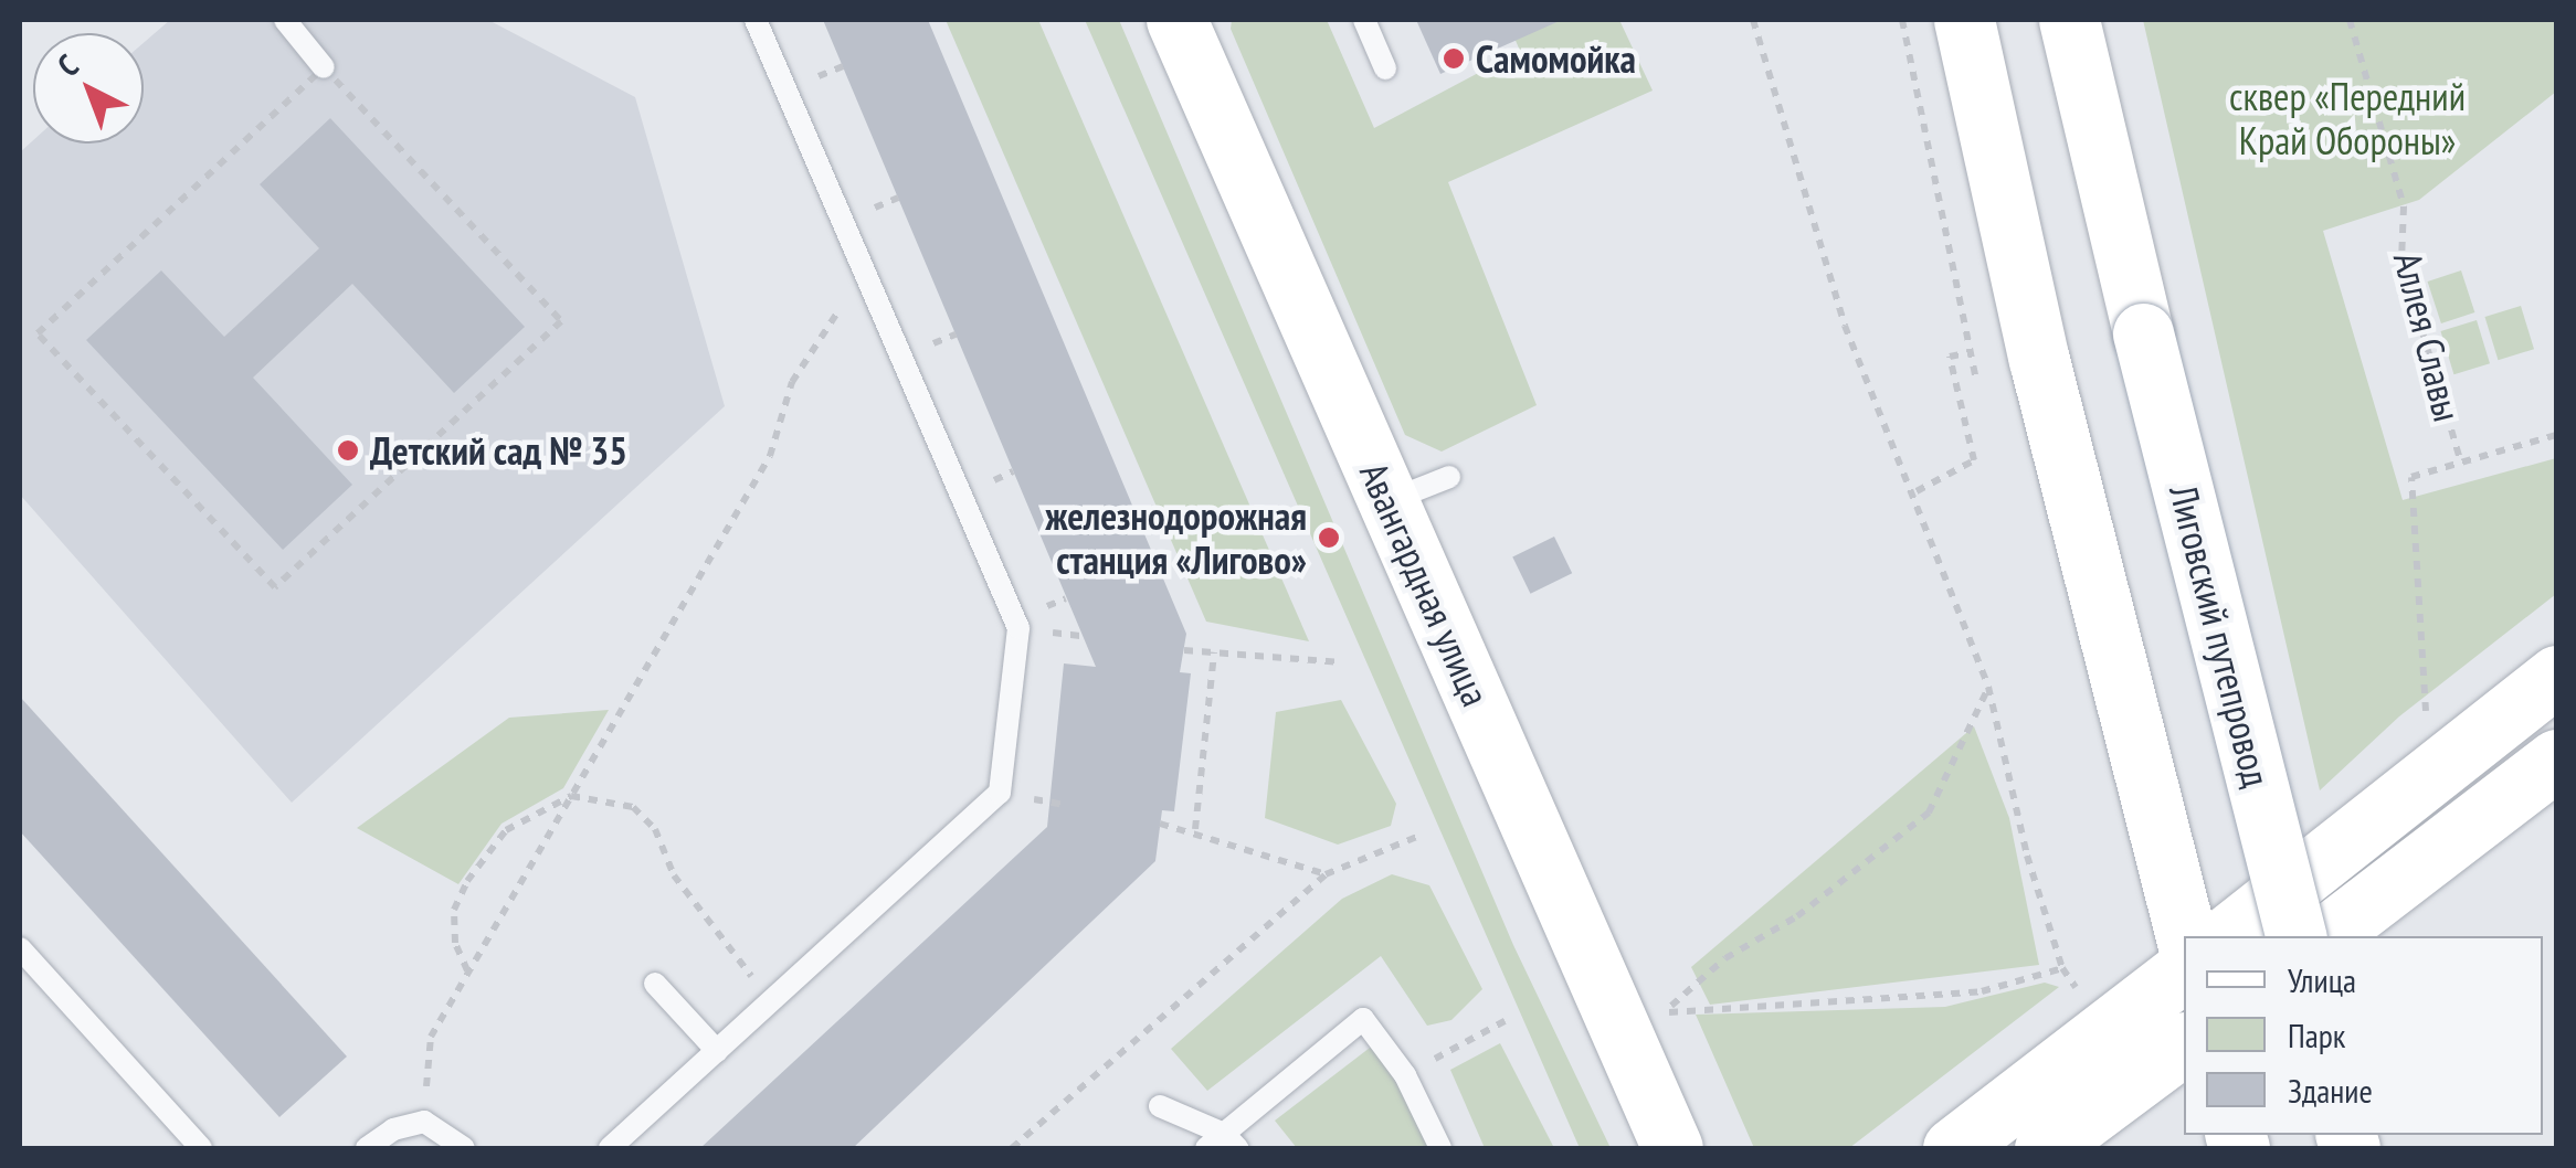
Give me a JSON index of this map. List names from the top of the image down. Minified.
{"streets":{"main road":["Авангардная улица","Лиговский путепровод"],"path":["Аллея Славы"]},"parks":["сквер «Передний Край Обороны»"],"places":["Самомойка","Детский сад № 35","железнодорожная станция «Лигово»"],"legend":["Улица","Парк","Здание"],"north":"top left"}
